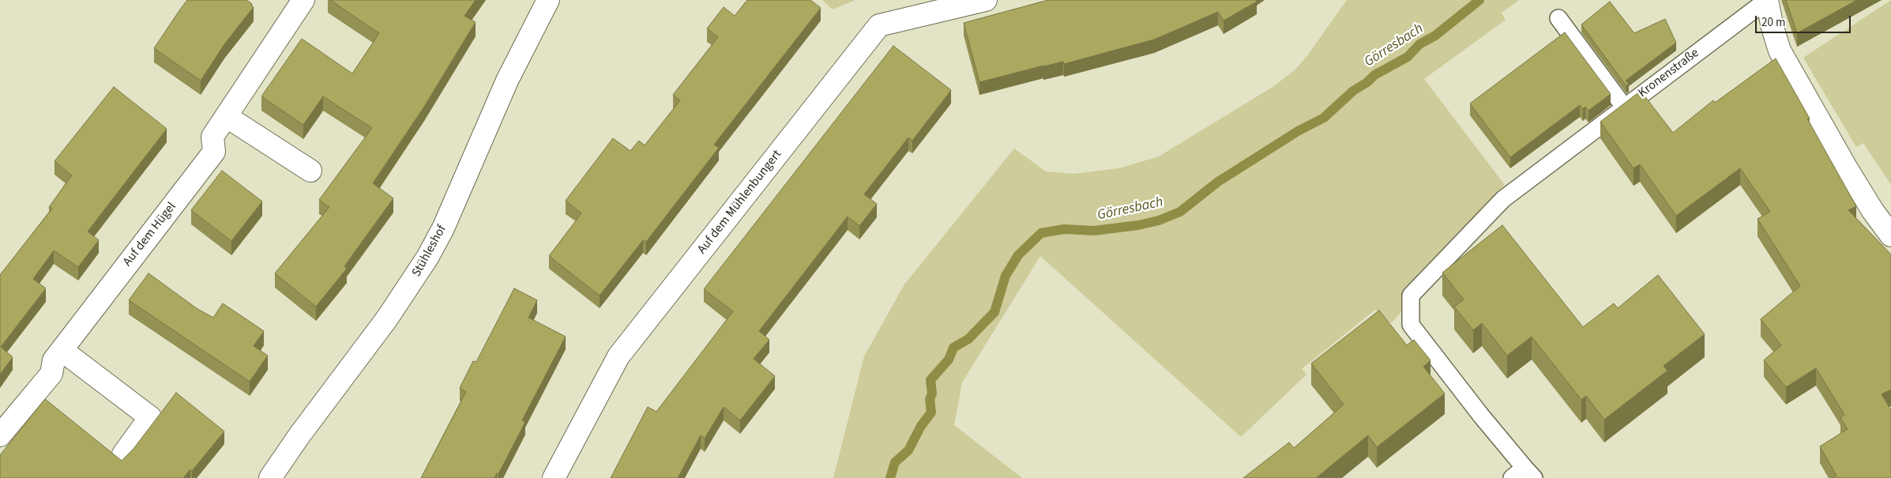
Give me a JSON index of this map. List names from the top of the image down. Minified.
{"streets":{"street":["Kronenstraße","Auf dem Mühlenbungert","Auf dem Hügel","Stühleshof"]},"water":["Görresbach"],"scale_bar":"20 m"}
